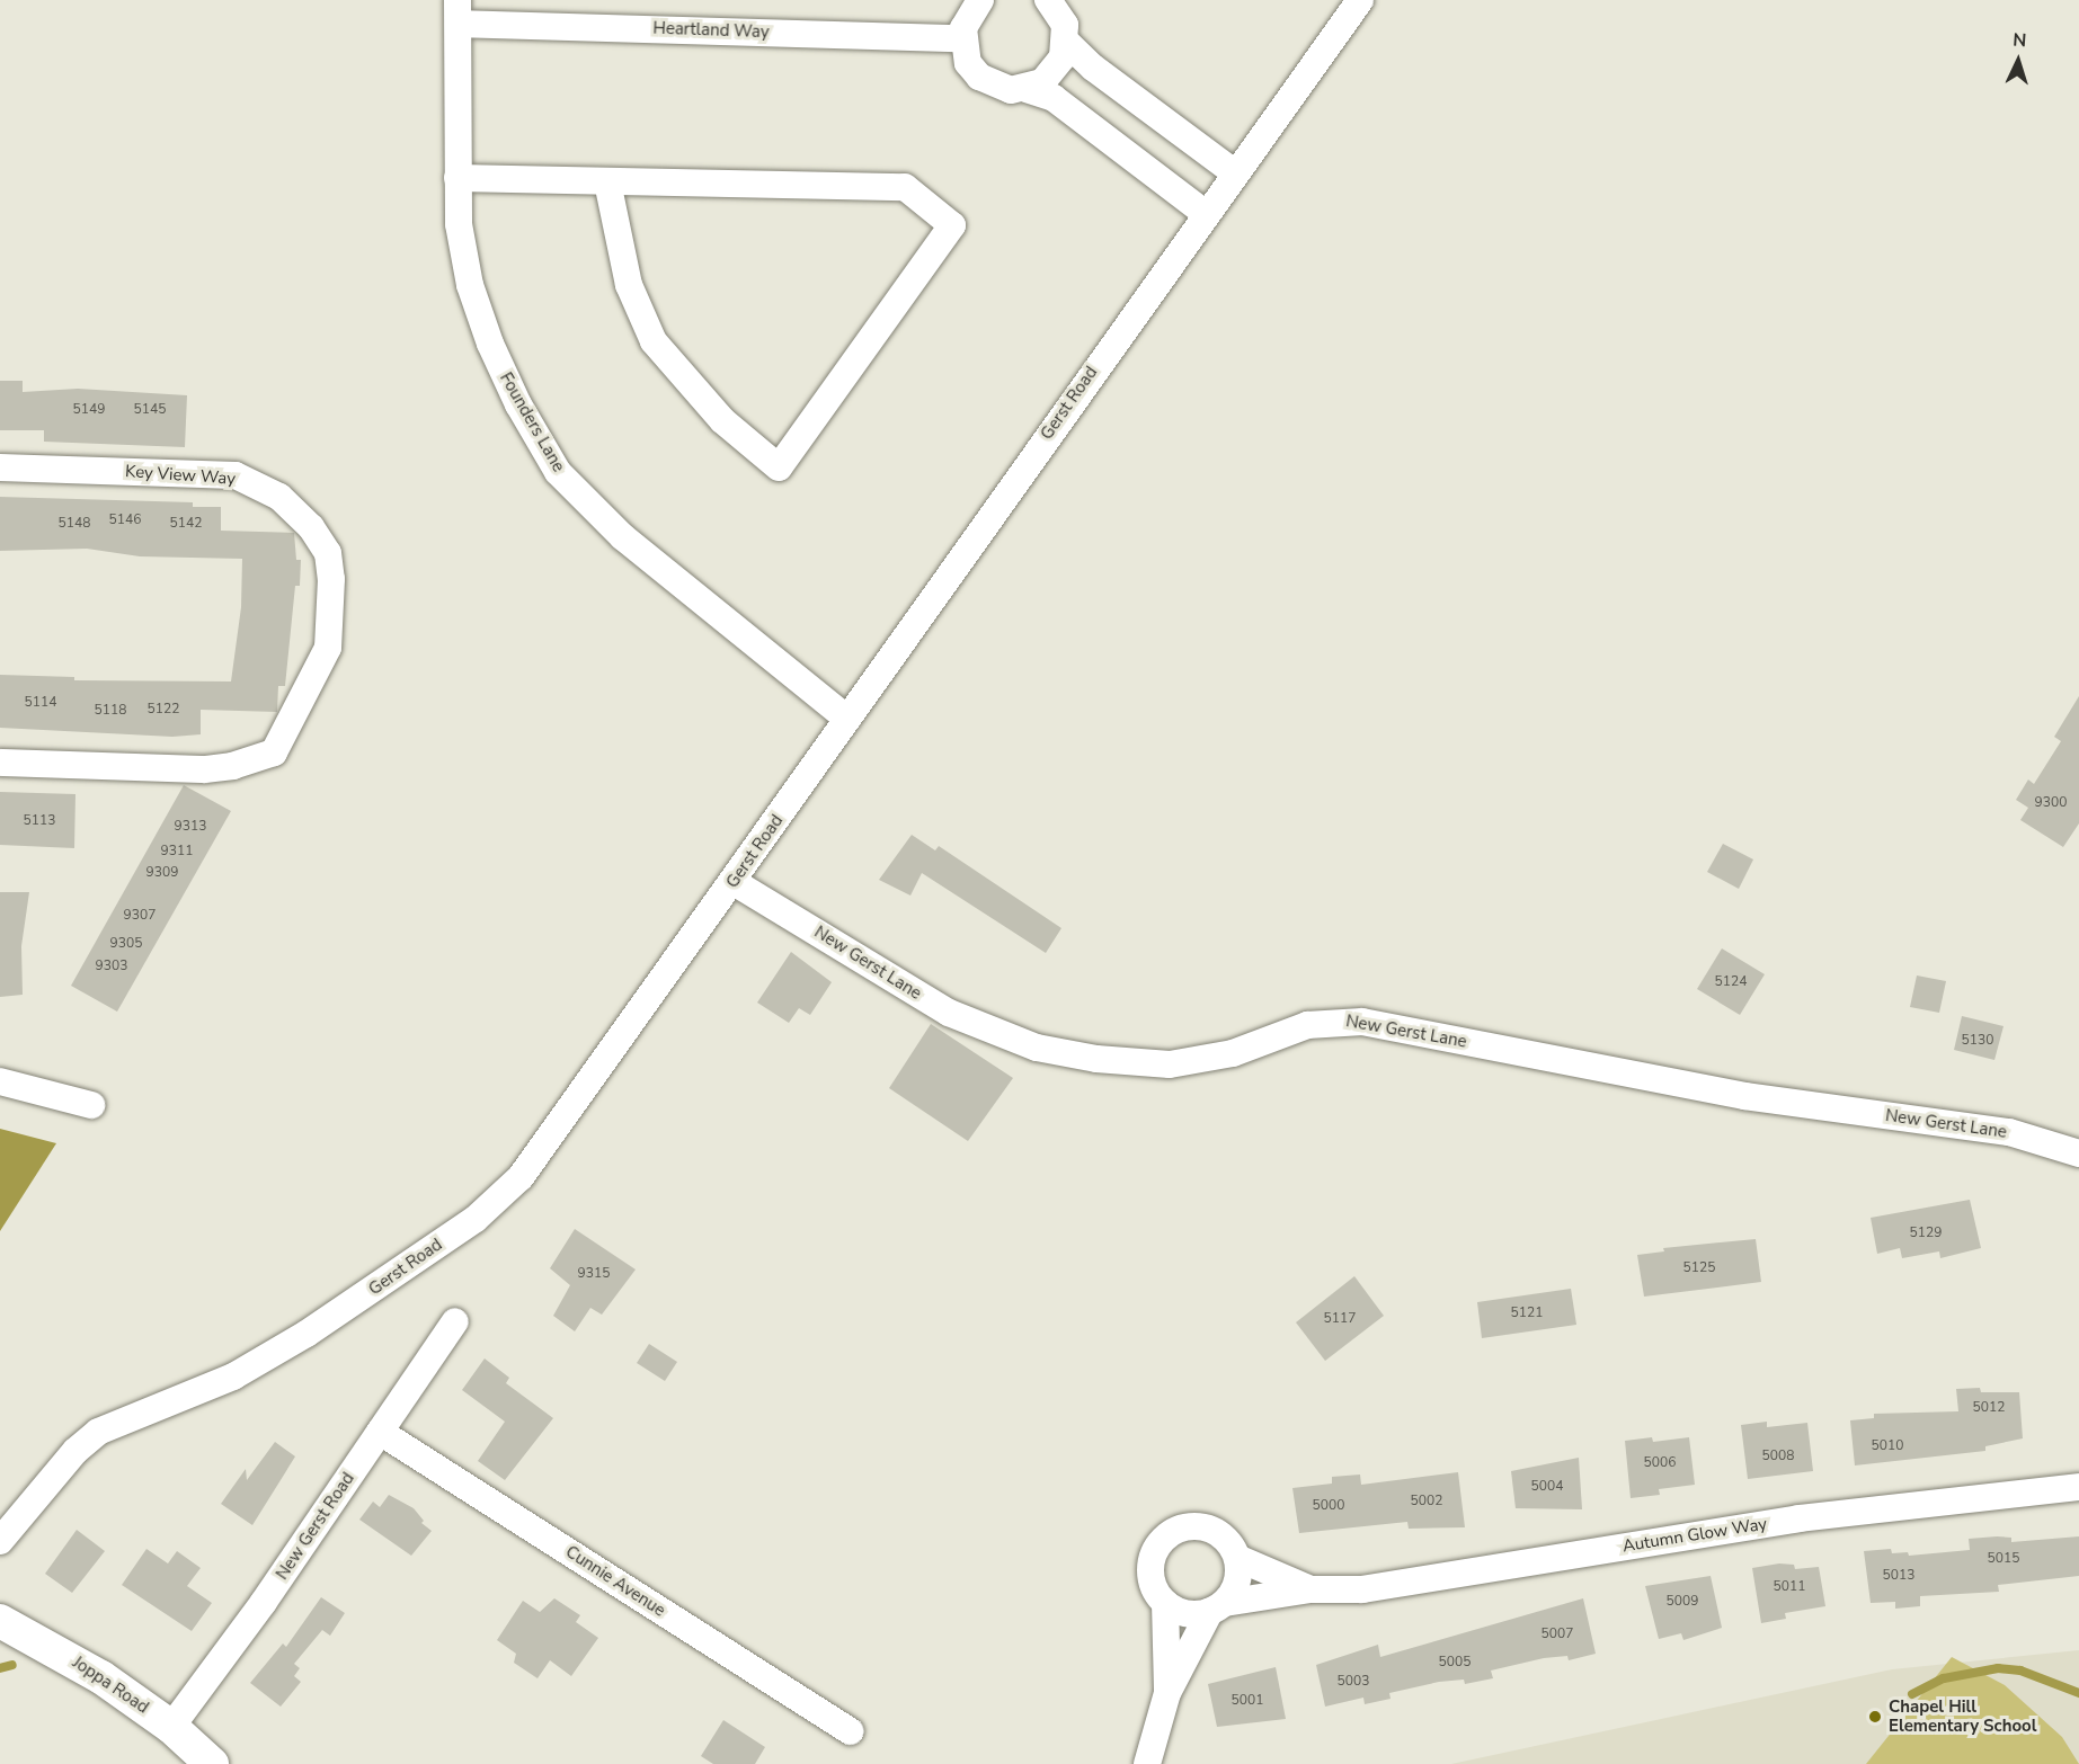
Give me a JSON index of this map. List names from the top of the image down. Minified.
{"streets":{"street":["Heartland Way","Gerst Road","Founders Lane","Key View Way","New Gerst Lane","New Gerst Road","Autumn Glow Way","Cunnie Avenue","Joppa Road"]},"crossings":[["Heartland Way","Founders Lane"],["Gerst Road","Founders Lane"],["Gerst Road","New Gerst Lane"],["New Gerst Road","Cunnie Avenue"],["New Gerst Road","Joppa Road"]],"places":["Chapel Hill Elementary School"],"house_numbers":["5149","5145","5146","5148","5142","5114","5122","5118","9300","5113","9313","9311","9309","9307","9305","9303","5124","5130","5129","5125","9315","5121","5117","5012","5010","5008","5006","5004","5002","5000","5015","5013","5011","5009","5007","5005","5003","5001"],"north":"top"}
